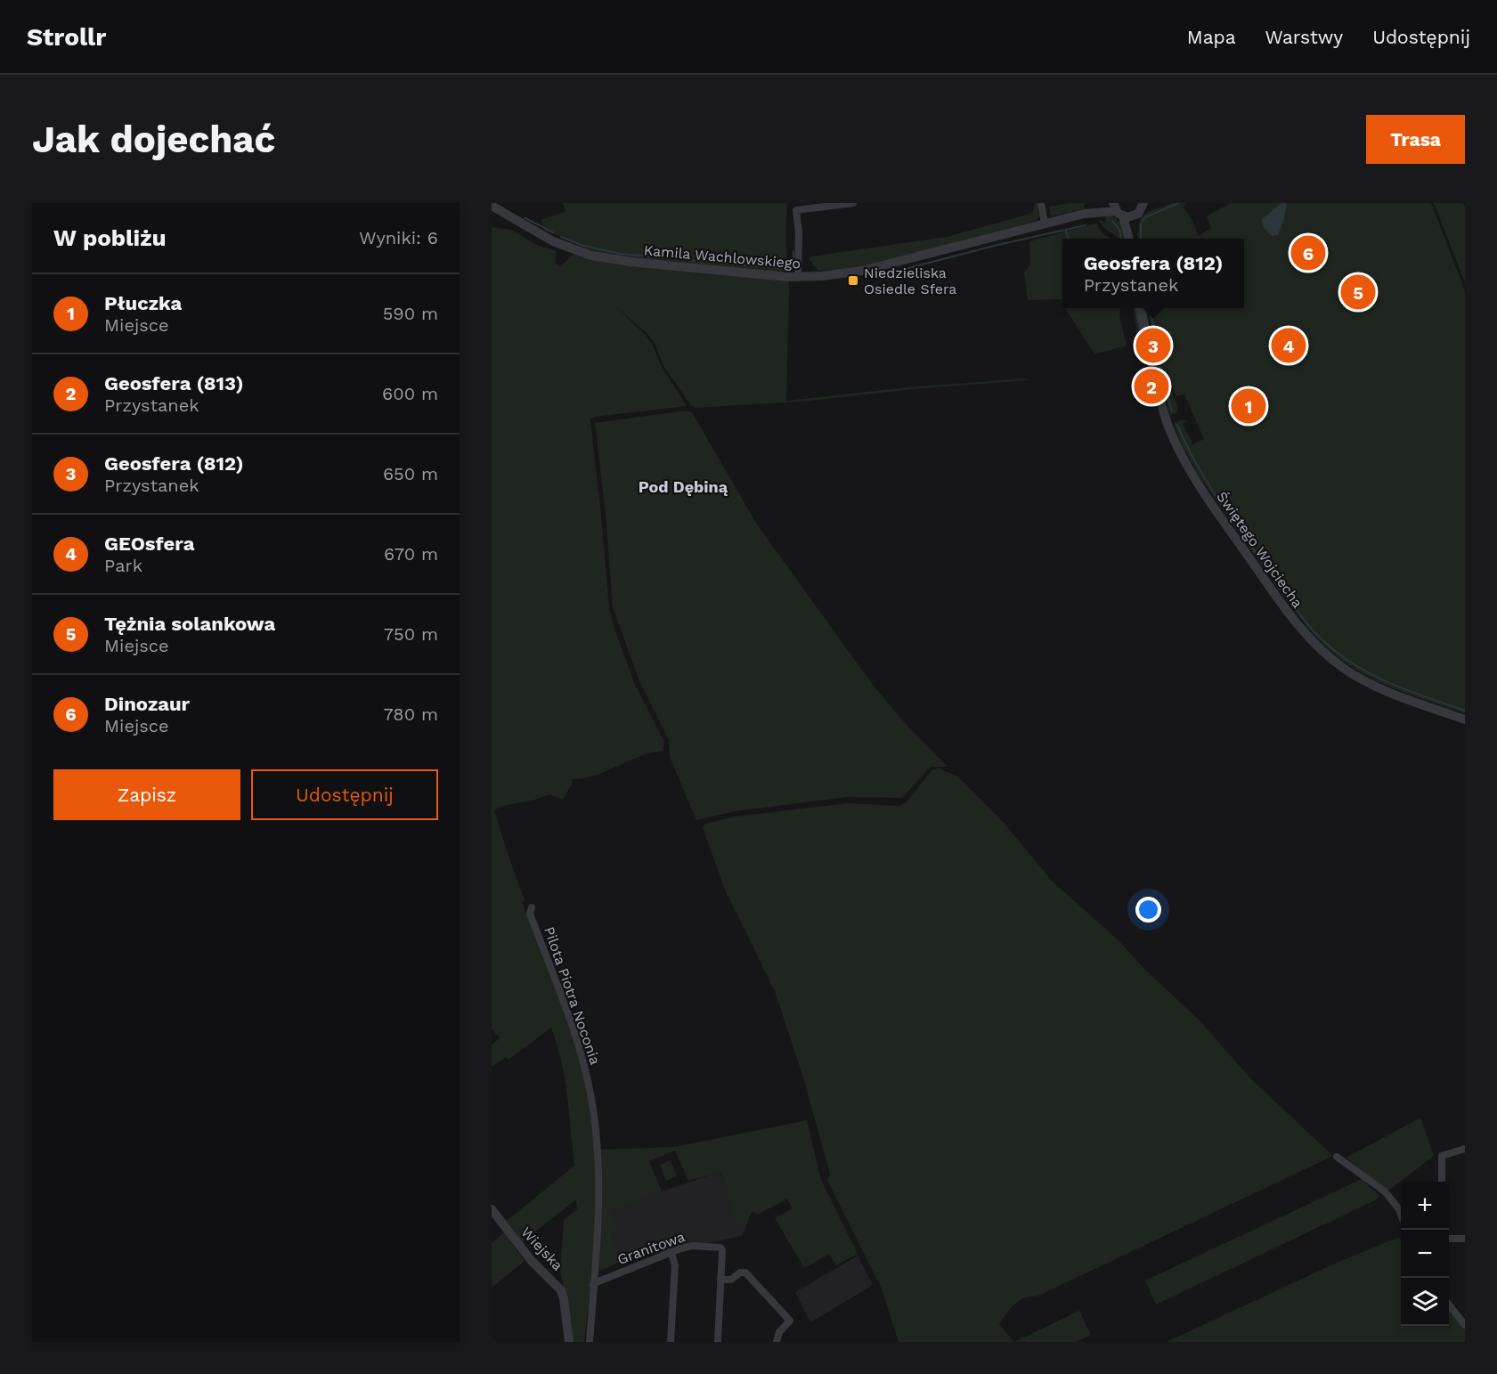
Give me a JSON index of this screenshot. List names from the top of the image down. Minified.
{"streets":{"street":["Kamila Wachlowskiego","Świętego Wojciecha","Pilota Piotra Noconia","Granitowa","Wiejska"]},"crossings":[["Pilota Piotra Noconia","Granitowa"]],"districts":["Pod Dębiną"],"places":{"transit":["Niedzieliska Osiedle Sfera"]},"page":{"header":"Strollr","nav":["Mapa","Warstwy","Udostępnij"],"buttons":["Trasa",["Zapisz","Udostępnij"]],"title":"Jak dojechać","heading":["W pobliżu","Wyniki: 6"],"pins":["6","5","3","4","2","1"],"popup":["Geosfera (812)","Przystanek"],"list":[{"mark":"1","name":"Płuczka","note":"Miejsce","value":"590 m"},{"mark":"2","name":"Geosfera (813)","note":"Przystanek","value":"600 m"},{"mark":"3","name":"Geosfera (812)","note":"Przystanek","value":"650 m"},{"mark":"4","name":"GEOsfera","note":"Park","value":"670 m"},{"mark":"5","name":"Tężnia solankowa","note":"Miejsce","value":"750 m"},{"mark":"6","name":"Dinozaur","note":"Miejsce","value":"780 m"}],"map_buttons":["+","−"]}}
